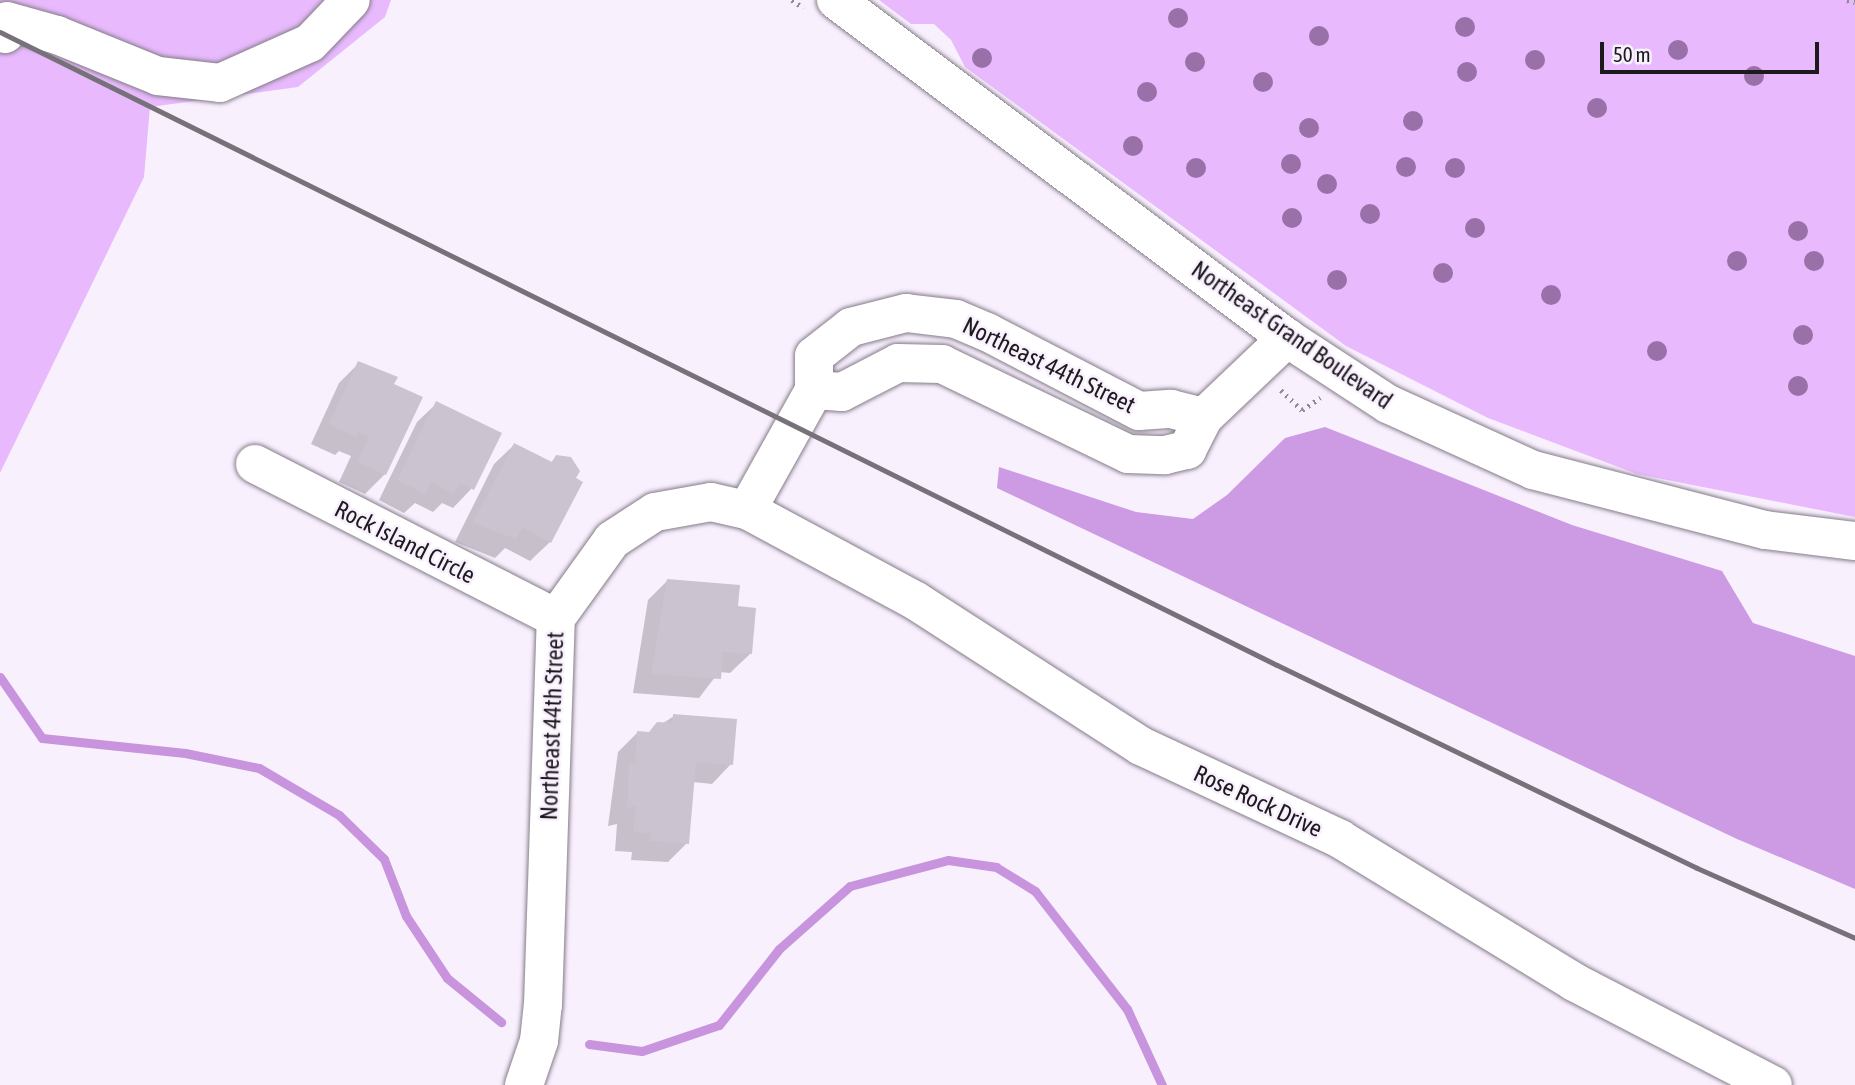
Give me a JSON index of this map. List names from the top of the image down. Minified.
{"streets":{"street":["Northeast Grand Boulevard","Northeast 44th Street","Rock Island Circle","Rose Rock Drive"]},"crossings":[["Northeast Grand Boulevard","Northeast 44th Street"],["Northeast 44th Street","Rock Island Circle"],["Northeast 44th Street","Rose Rock Drive"]],"scale_bar":"50 m"}
